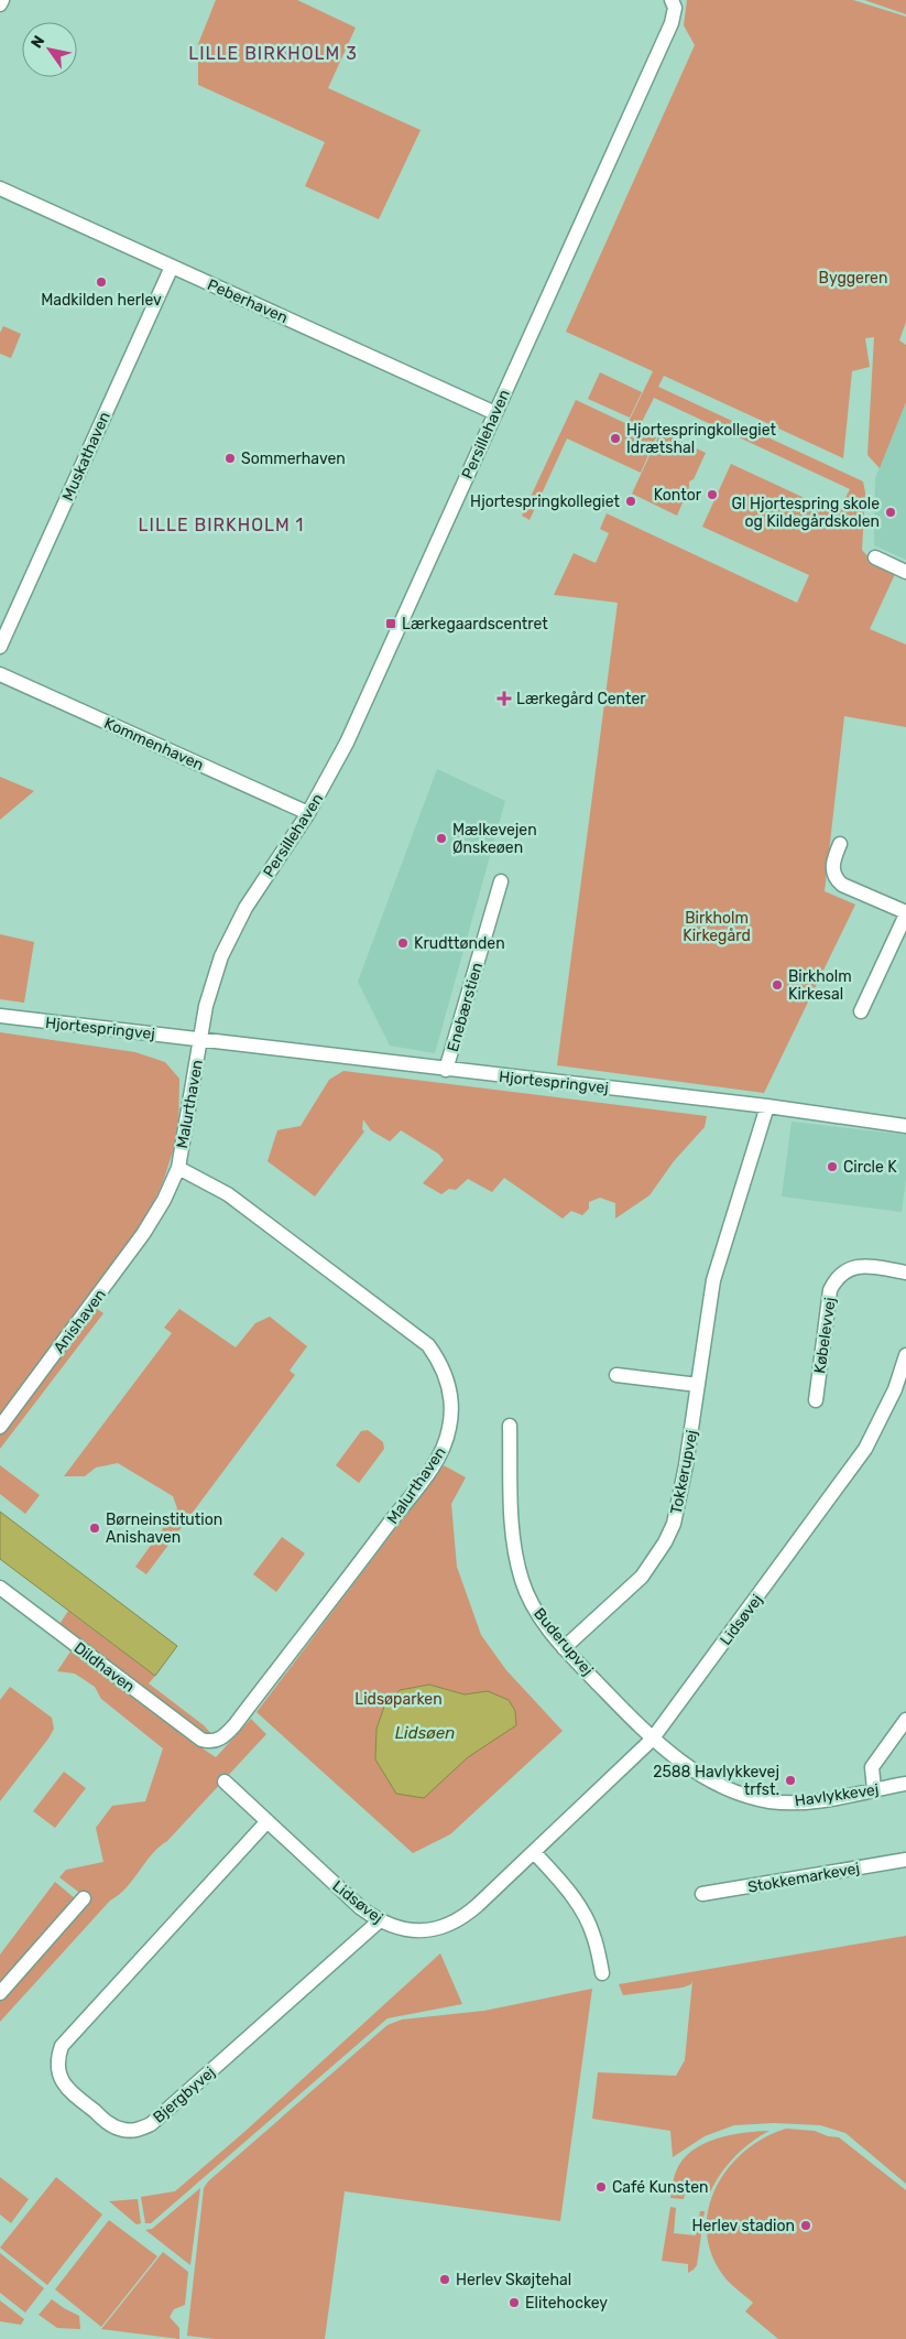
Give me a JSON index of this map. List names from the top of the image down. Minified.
{"streets":{"street":["Peberhaven","Persillehaven","Muskathaven","Kommenhaven","Enebærstien","Hjortespringvej","Malurthaven","Anishaven","Købelevvej","Tokkerupvej","Lidsøvej","Buderupvej","Dildhaven","Havlykkevej","Stokkemarkevej","Bjergbyvej"]},"crossings":[["Peberhaven","Persillehaven"],["Peberhaven","Muskathaven"],["Persillehaven","Kommenhaven"],["Persillehaven","Hjortespringvej"],["Persillehaven","Malurthaven"],["Enebærstien","Hjortespringvej"],["Hjortespringvej","Malurthaven"],["Hjortespringvej","Tokkerupvej"],["Malurthaven","Anishaven"],["Malurthaven","Dildhaven"],["Tokkerupvej","Buderupvej"],["Lidsøvej","Buderupvej"],["Lidsøvej","Havlykkevej"],["Lidsøvej","Bjergbyvej"],["Buderupvej","Havlykkevej"]],"districts":["LILLE BIRKHOLM 3","LILLE BIRKHOLM 1"],"water":["Lidsøen"],"parks":["Byggeren","Birkholm Kirkegård","Lidsøparken"],"places":{"other":["Madkilden herlev","Hjortespringkollegiet Idrætshal","Sommerhaven","Kontor","Hjortespringkollegiet","Gl Hjortespring skole og Kildegårdskolen","Mælkevejen Ønskeøen","Krudttønden","Birkholm Kirkesal","Circle K","Børneinstitution Anishaven","2588 Havlykkevej trfst.","Café Kunsten","Herlev stadion","Herlev Skøjtehal","Elitehockey"],"transit":["Lærkegaardscentret"],"health":["Lærkegård Center"]},"north":"top left"}
